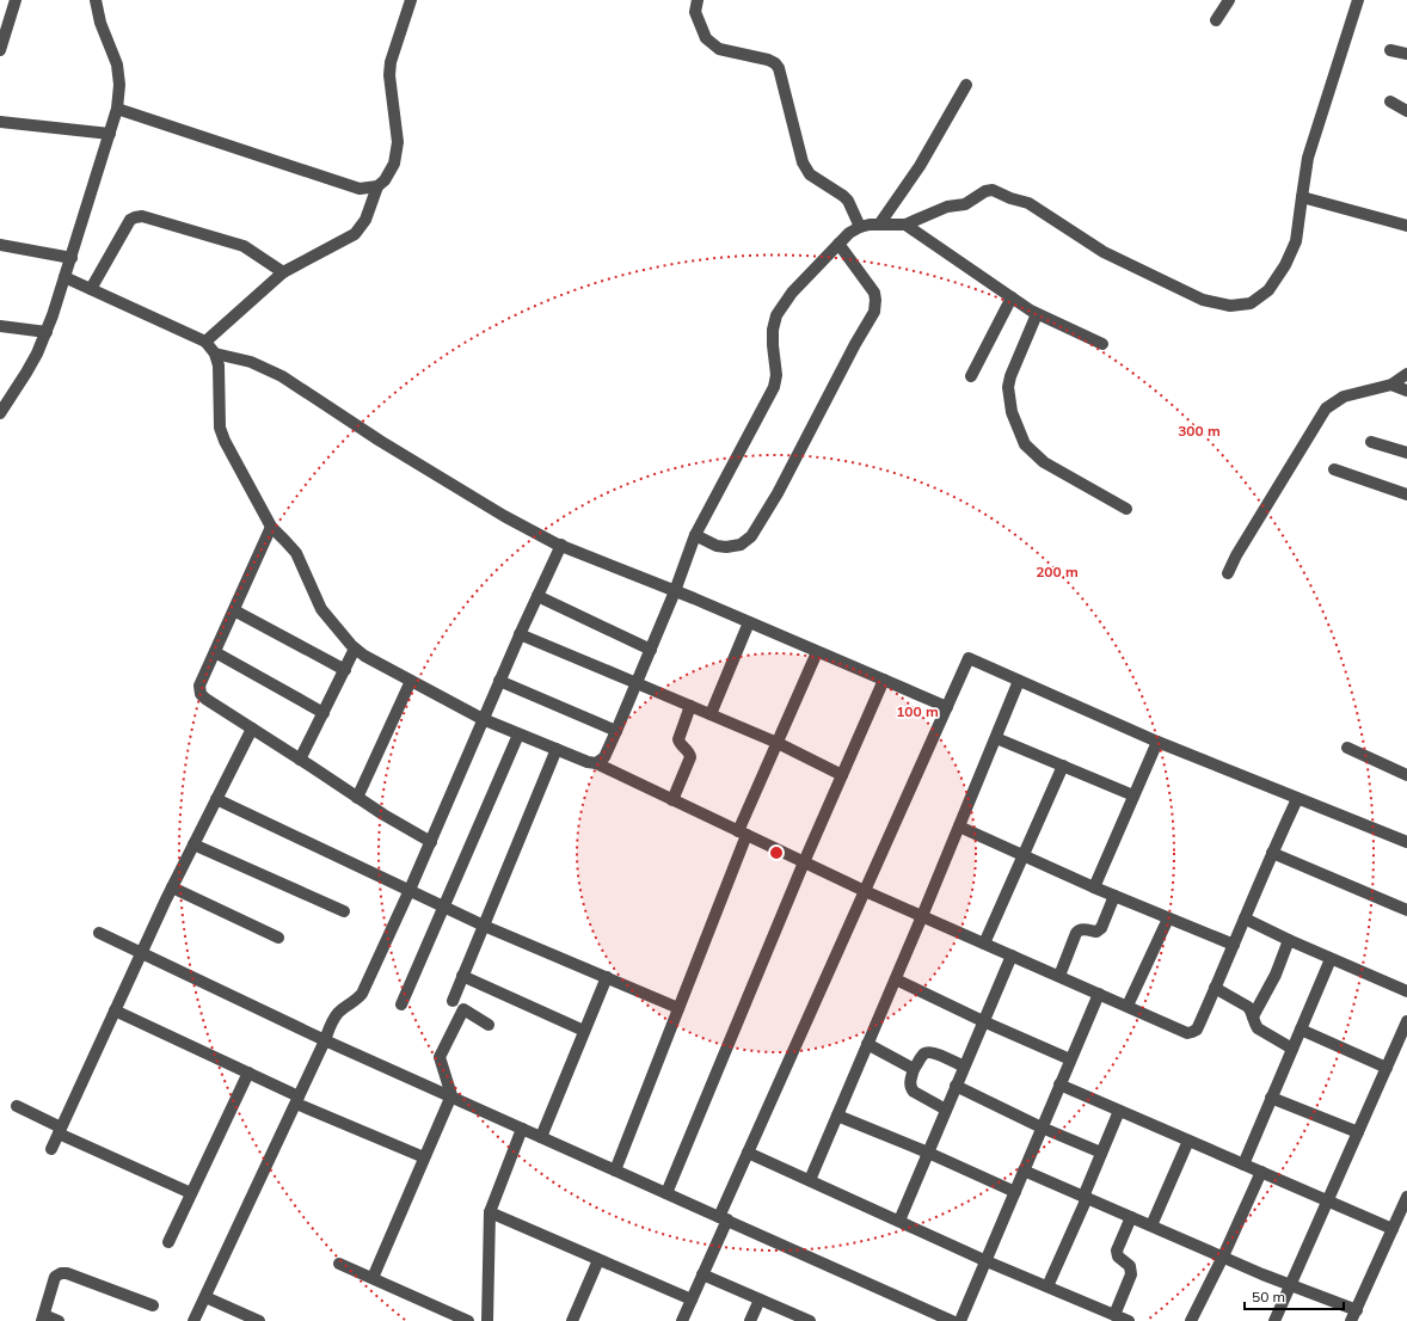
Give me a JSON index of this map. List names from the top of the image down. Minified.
{"scale_bar":"50 m","rings":["300 m","200 m","100 m"]}
